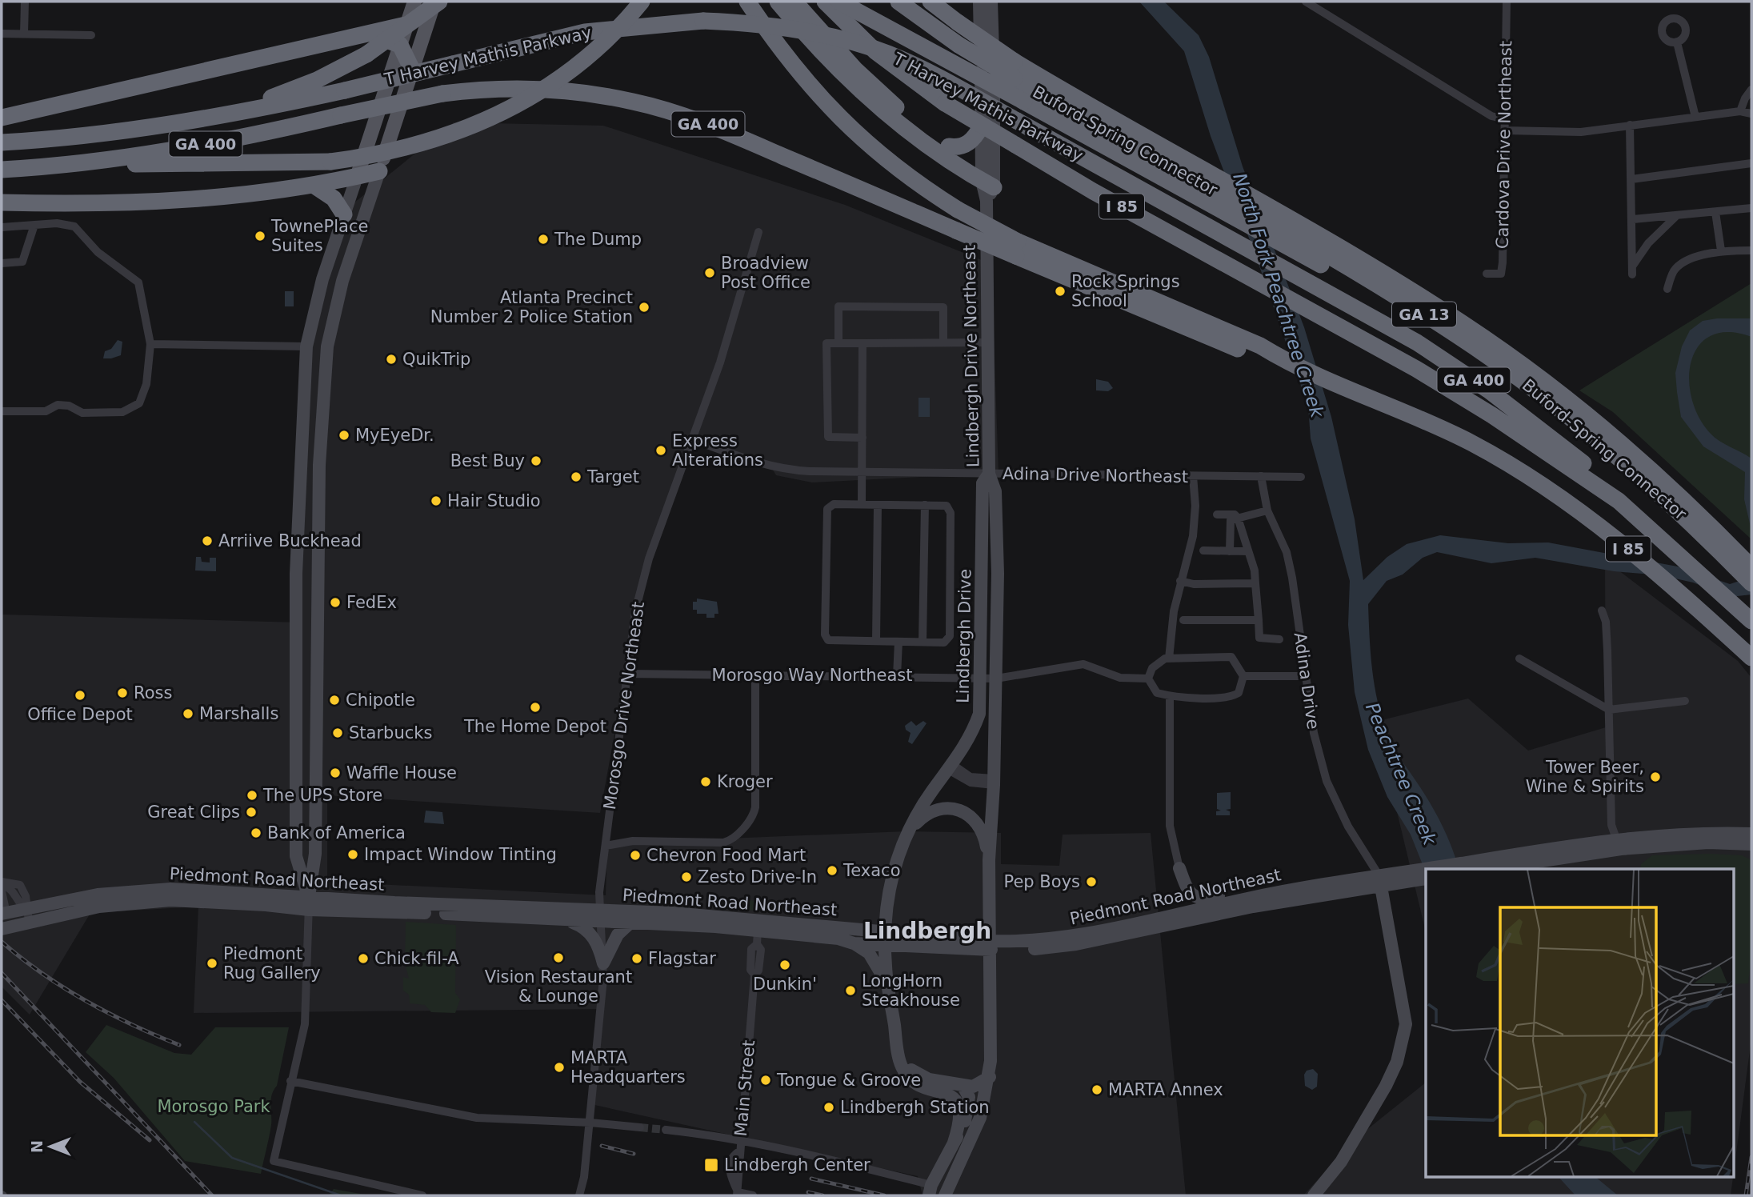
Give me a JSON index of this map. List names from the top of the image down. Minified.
{"streets":{"highway":["T Harvey Mathis Parkway","GA 400","Buford-Spring Connector","I 85","GA 13"],"main road":["Lindbergh Drive Northeast","Lindbergh Drive","Piedmont Road Northeast"],"street":["Cardova Drive Northeast","Adina Drive Northeast","Morosgo Way Northeast","Adina Drive","Morosgo Drive Northeast","Main Street"]},"crossings":[["T Harvey Mathis Parkway","I 85"],["Lindbergh Drive Northeast","Adina Drive Northeast"],["Lindbergh Drive Northeast","Lindbergh Drive"],["Lindbergh Drive Northeast","Morosgo Way Northeast"],["Adina Drive Northeast","Lindbergh Drive"],["Adina Drive Northeast","Adina Drive"],["Adina Drive Northeast","Morosgo Drive Northeast"],["Lindbergh Drive","Morosgo Way Northeast"],["Lindbergh Drive","Piedmont Road Northeast"],["Morosgo Way Northeast","Morosgo Drive Northeast"],["Adina Drive","Piedmont Road Northeast"],["Morosgo Drive Northeast","Piedmont Road Northeast"],["Piedmont Road Northeast","Main Street"]],"districts":["Lindbergh"],"water":["North Fork Peachtree Creek","Peachtree Creek"],"parks":["Morosgo Park"],"places":{"other":["TownePlace Suites","The Dump","Broadview Post Office","Rock Springs School","Atlanta Precinct Number 2 Police Station","QuikTrip","MyEyeDr.","Express Alterations","Best Buy","Target","Hair Studio","Arriive Buckhead","FedEx","Ross","Office Depot","Chipotle","The Home Depot","Marshalls","Starbucks","Waffle House","Tower Beer, Wine & Spirits","Kroger","The UPS Store","Great Clips","Bank of America","Impact Window Tinting","Chevron Food Mart","Texaco","Zesto Drive-In","Pep Boys","Vision Restaurant & Lounge","Chick-fil-A","Flagstar","Piedmont Rug Gallery","Dunkin'","LongHorn Steakhouse","MARTA Headquarters","Tongue & Groove","MARTA Annex","Lindbergh Station"],"transit":["Lindbergh Center"]},"north":"left"}
